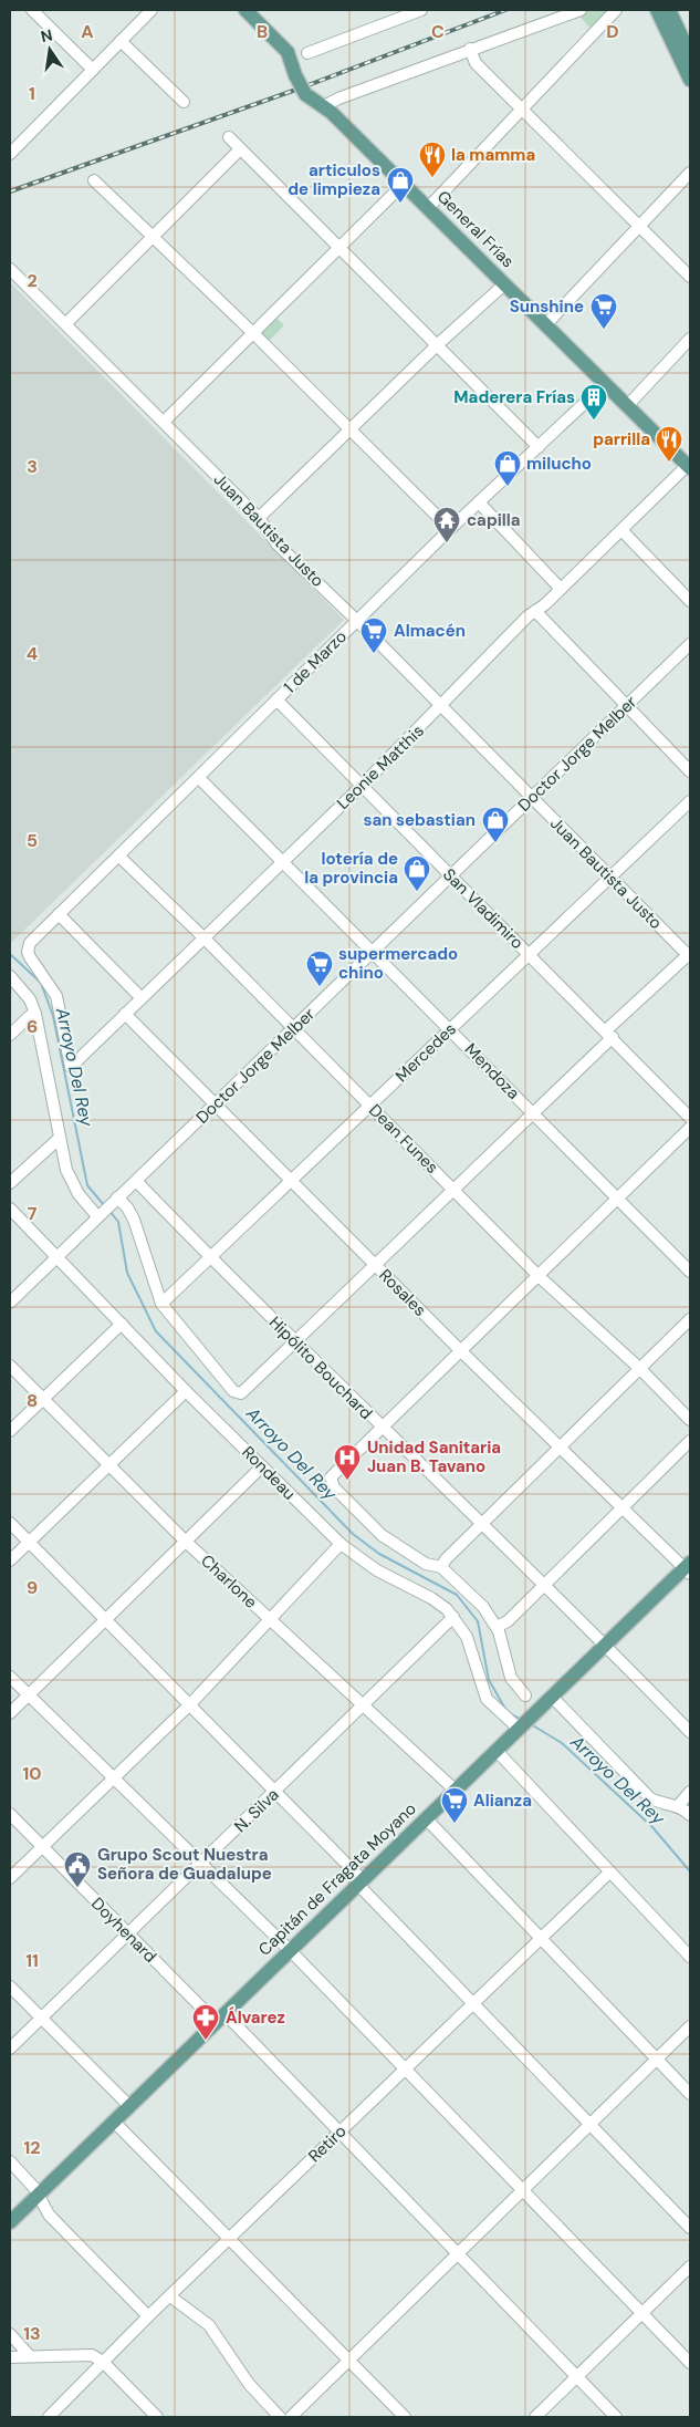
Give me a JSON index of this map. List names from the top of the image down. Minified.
{"streets":{"main road":["General Frías","Capitán de Fragata Moyano"],"street":["Juan Bautista Justo","1 de Marzo","Doctor Jorge Melber","Leonie Matthis","San Vladimiro","Mercedes","Mendoza","Dean Funes","Rosales","Hipólito Bouchard","Rondeau","Charlone","N. Silva","Doyhenard","Retiro"]},"crossings":[["General Frías","1 de Marzo"],["General Frías","Leonie Matthis"],["Juan Bautista Justo","1 de Marzo"],["Juan Bautista Justo","Doctor Jorge Melber"],["Juan Bautista Justo","Leonie Matthis"],["Juan Bautista Justo","Mercedes"],["1 de Marzo","Leonie Matthis"],["1 de Marzo","San Vladimiro"],["1 de Marzo","Mendoza"],["1 de Marzo","Dean Funes"],["Doctor Jorge Melber","San Vladimiro"],["Doctor Jorge Melber","Mendoza"],["Doctor Jorge Melber","Dean Funes"],["Doctor Jorge Melber","Rosales"],["Doctor Jorge Melber","Hipólito Bouchard"],["Doctor Jorge Melber","Rondeau"],["Leonie Matthis","San Vladimiro"],["Leonie Matthis","Mendoza"],["Leonie Matthis","Dean Funes"],["Leonie Matthis","Rosales"],["San Vladimiro","Mercedes"],["Mercedes","Mendoza"],["Mercedes","Dean Funes"],["Mercedes","Rosales"],["Mercedes","Hipólito Bouchard"],["Rosales","Capitán de Fragata Moyano"],["Hipólito Bouchard","Capitán de Fragata Moyano"],["Rondeau","N. Silva"],["Rondeau","Capitán de Fragata Moyano"],["Charlone","N. Silva"],["Charlone","Capitán de Fragata Moyano"],["N. Silva","Doyhenard"],["Capitán de Fragata Moyano","Doyhenard"],["Doyhenard","Retiro"]],"water":["Arroyo Del Rey"],"places":{"restaurant":["la mamma","parrilla"],"shop":["articulos de limpieza","milucho","san sebastian","lotería de la provincia"],"supermarket":["Sunshine","Almacén","supermercado chino","Alianza"],"building":["Maderera Frías"],"temple":["capilla"],"hospital":["Unidad Sanitaria Juan B. Tavano"],"public building":["Grupo Scout Nuestra Señora de Guadalupe"],"pharmacy":["Álvarez"]},"north":"top","grid":{"columns":["A","B","C","D"],"rows":["1","2","3","4","5","6","7","8","9","10","11","12","13"]}}
